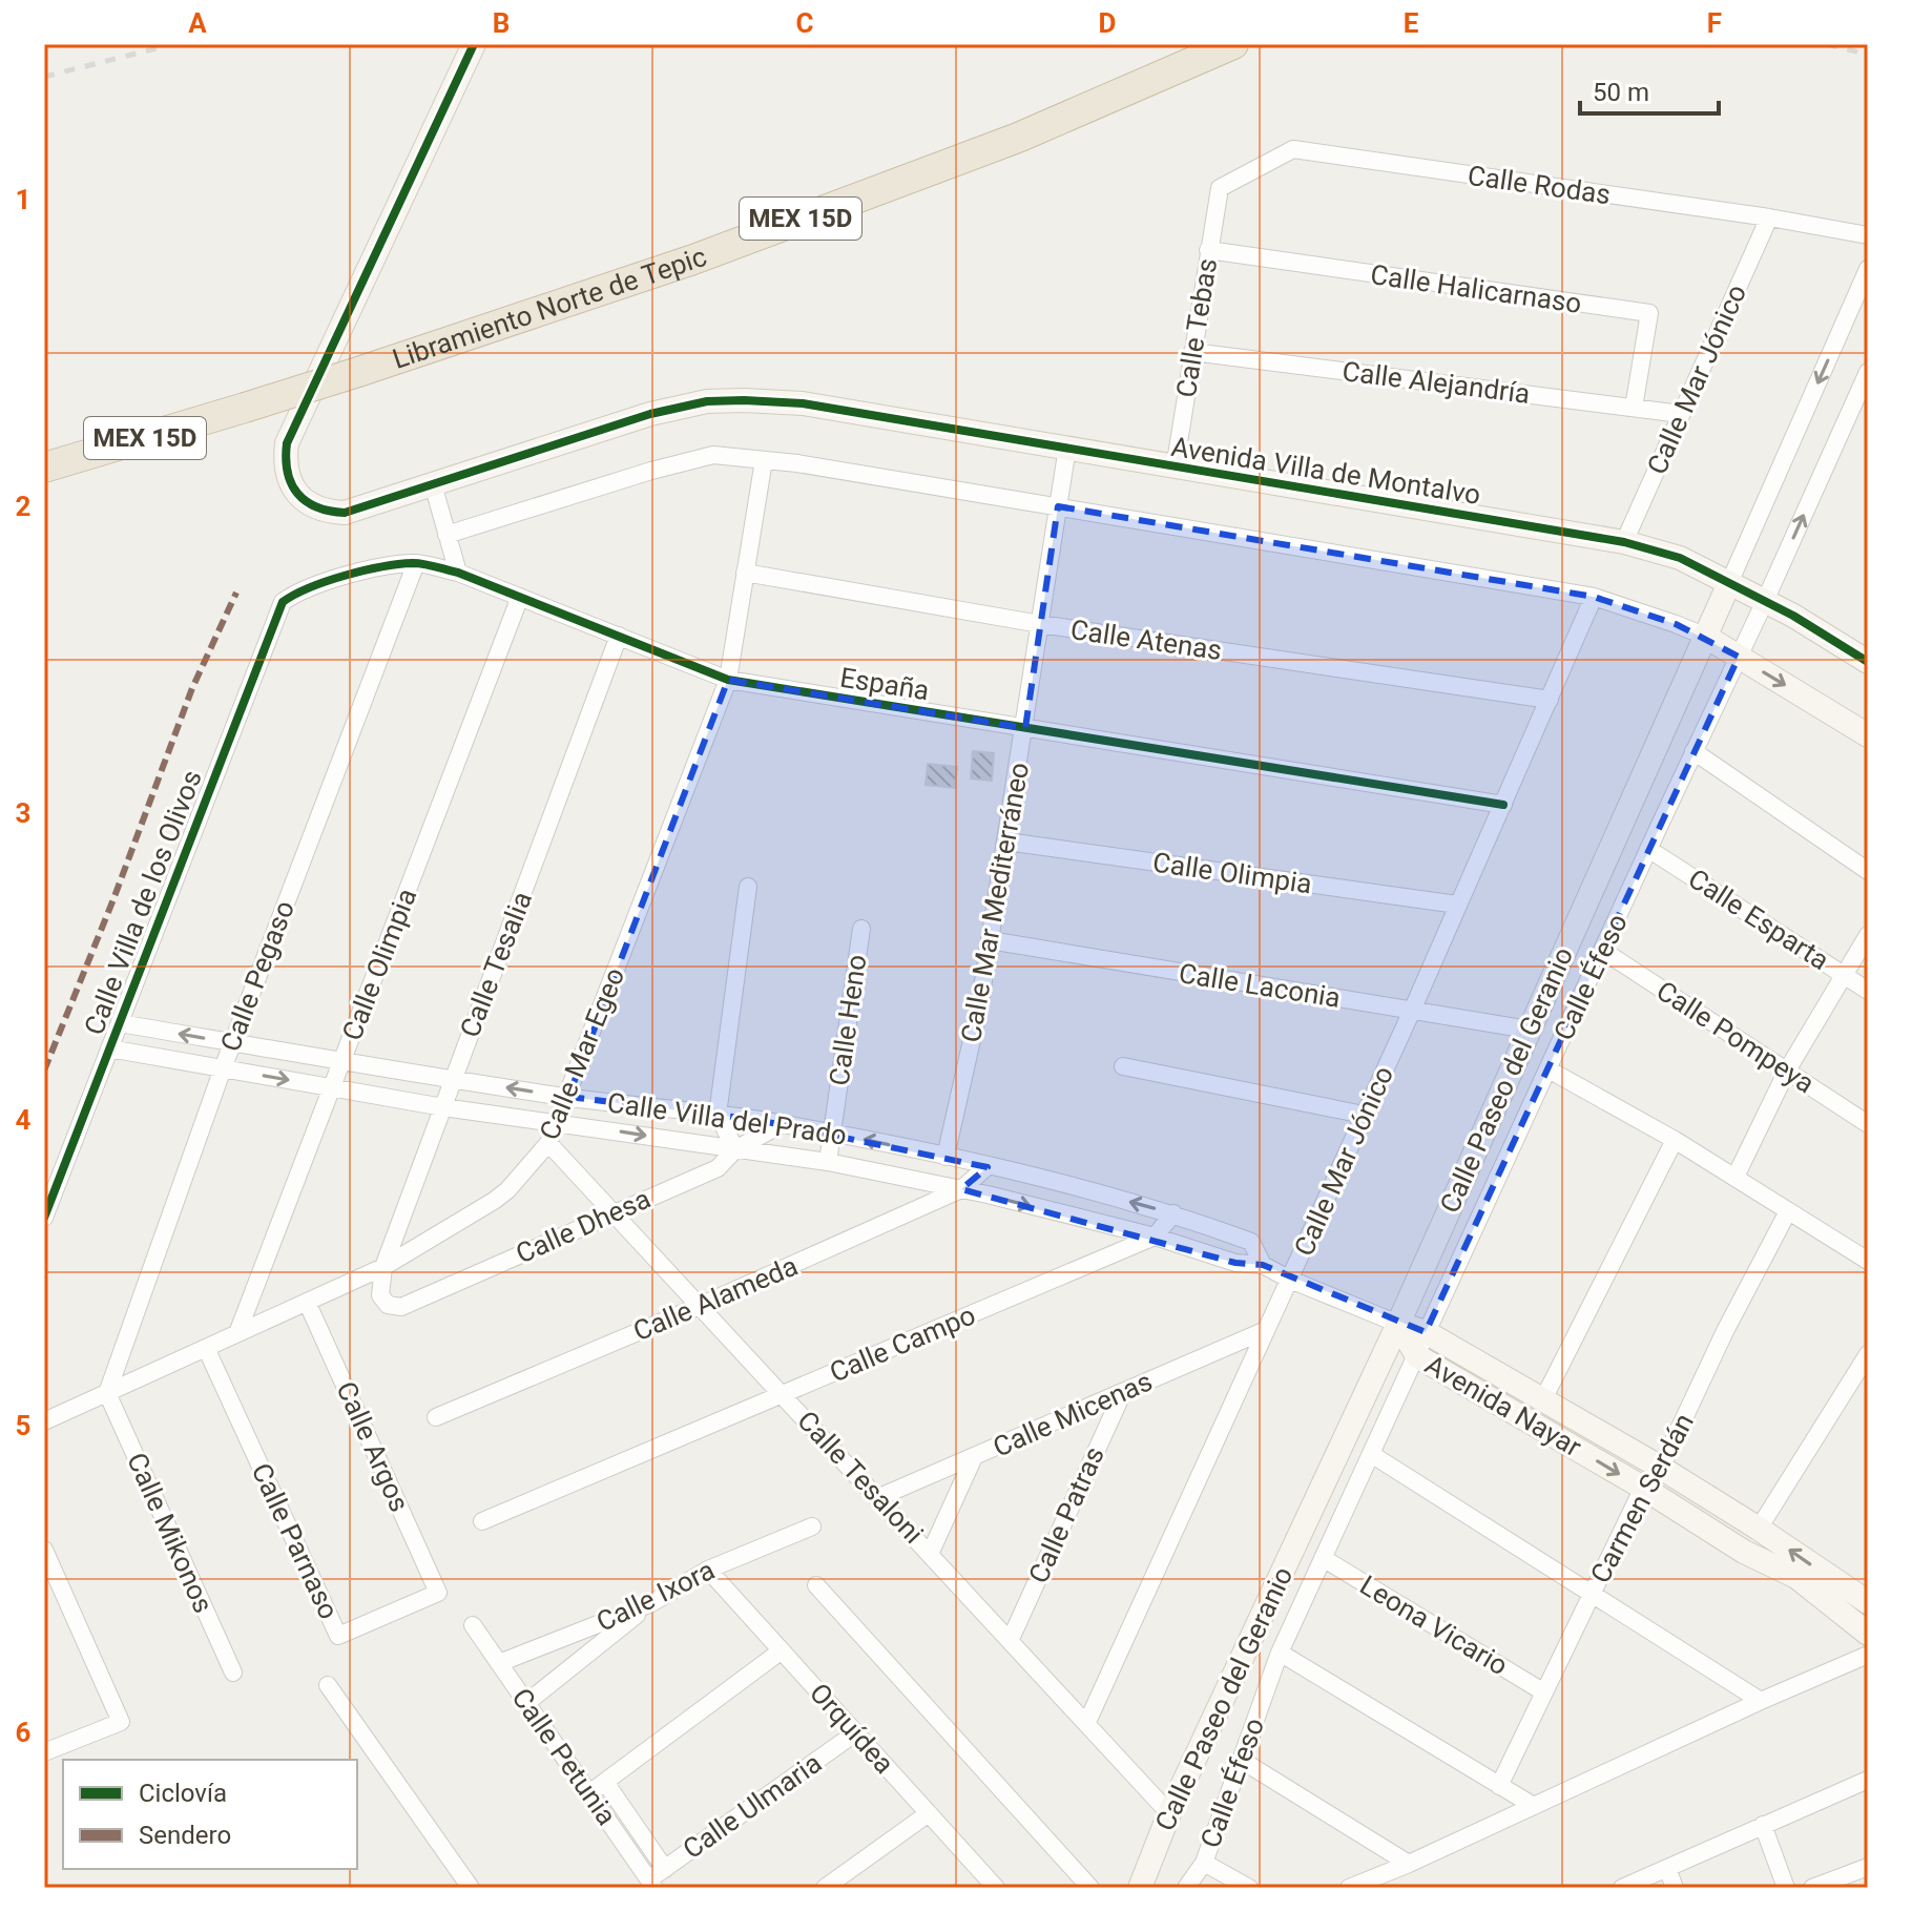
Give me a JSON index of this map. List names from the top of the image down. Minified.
{"streets":{"highway":["MEX 15D","Libramiento Norte de Tepic"],"street":["Calle Rodas","Calle Halicarnaso","Calle Tebas","Calle Mar Jónico","Calle Alejandría","Avenida Villa de Montalvo","Calle Atenas","España","Calle Olimpia","Calle Villa de los Olivos","Calle Mar Mediterráneo","Calle Esparta","Calle Tesalia","Calle Pegaso","Calle Éfeso","Calle Laconia","Calle Heno","Calle Pompeya","Calle Mar Egeo","Calle Paseo del Geranio","Calle Villa del Prado","Calle Dhesa","Calle Alameda","Calle Campo","Avenida Nayar","Calle Micenas","Calle Argos","Calle Tesaloni","Carmen Serdán","Calle Patras","Calle Mikonos","Calle Parnaso","Calle Ixora","Leona Vicario","Orquídea","Calle Petunia","Calle Ulmaria"]},"crossings":[["Calle Rodas","Calle Tebas"],["Calle Rodas","Calle Mar Jónico"],["Calle Halicarnaso","Calle Tebas"],["Calle Halicarnaso","Calle Alejandría"],["Calle Tebas","Calle Alejandría"],["Calle Tebas","Avenida Villa de Montalvo"],["Calle Mar Jónico","Calle Alejandría"],["Calle Mar Jónico","Avenida Villa de Montalvo"],["Calle Mar Jónico","Calle Atenas"],["Calle Mar Jónico","España"],["Calle Mar Jónico","Calle Olimpia"],["Calle Mar Jónico","Calle Laconia"],["Calle Mar Jónico","Calle Villa del Prado"],["Calle Mar Jónico","Calle Micenas"],["Calle Mar Jónico","Calle Tesaloni"],["Avenida Villa de Montalvo","Calle Mar Mediterráneo"],["Avenida Villa de Montalvo","Calle Éfeso"],["Avenida Villa de Montalvo","Calle Paseo del Geranio"],["Calle Atenas","Calle Mar Mediterráneo"],["Calle Atenas","Calle Mar Egeo"],["España","Calle Olimpia"],["España","Calle Villa de los Olivos"],["España","Calle Mar Mediterráneo"],["España","Calle Tesalia"],["España","Calle Pegaso"],["España","Calle Mar Egeo"],["Calle Olimpia","Calle Mar Mediterráneo"],["Calle Olimpia","Calle Mar Egeo"],["Calle Olimpia","Calle Villa del Prado"],["Calle Villa de los Olivos","Calle Villa del Prado"],["Calle Mar Mediterráneo","Calle Laconia"],["Calle Mar Mediterráneo","Calle Villa del Prado"],["Calle Esparta","Calle Éfeso"],["Calle Tesalia","Calle Mar Egeo"],["Calle Tesalia","Calle Villa del Prado"],["Calle Tesalia","Calle Dhesa"],["Calle Pegaso","Calle Mar Egeo"],["Calle Pegaso","Calle Villa del Prado"],["Calle Pegaso","Calle Mikonos"],["Calle Éfeso","Calle Pompeya"],["Calle Éfeso","Calle Paseo del Geranio"],["Calle Éfeso","Avenida Nayar"],["Calle Éfeso","Leona Vicario"],["Calle Laconia","Calle Paseo del Geranio"],["Calle Heno","Calle Villa del Prado"],["Calle Mar Egeo","Calle Villa del Prado"],["Calle Mar Egeo","Calle Argos"],["Calle Mar Egeo","Calle Tesaloni"],["Calle Mar Egeo","Calle Mikonos"],["Calle Mar Egeo","Calle Parnaso"],["Calle Paseo del Geranio","Calle Villa del Prado"],["Calle Paseo del Geranio","Avenida Nayar"],["Calle Paseo del Geranio","Calle Tesaloni"],["Calle Villa del Prado","Calle Dhesa"],["Calle Villa del Prado","Calle Alameda"],["Calle Villa del Prado","Calle Campo"],["Calle Villa del Prado","Avenida Nayar"],["Calle Dhesa","Calle Tesaloni"],["Calle Alameda","Calle Tesaloni"],["Calle Campo","Calle Tesaloni"],["Avenida Nayar","Carmen Serdán"],["Calle Micenas","Calle Tesaloni"],["Calle Micenas","Calle Patras"],["Calle Argos","Calle Parnaso"],["Calle Tesaloni","Calle Patras"],["Carmen Serdán","Leona Vicario"],["Calle Ixora","Orquídea"],["Calle Ixora","Calle Petunia"],["Orquídea","Calle Ulmaria"],["Calle Petunia","Calle Ulmaria"]],"legend":["Ciclovía","Sendero"],"scale_bar":"50 m","grid":{"columns":["A","B","C","D","E","F"],"rows":["1","2","3","4","5","6"]}}
